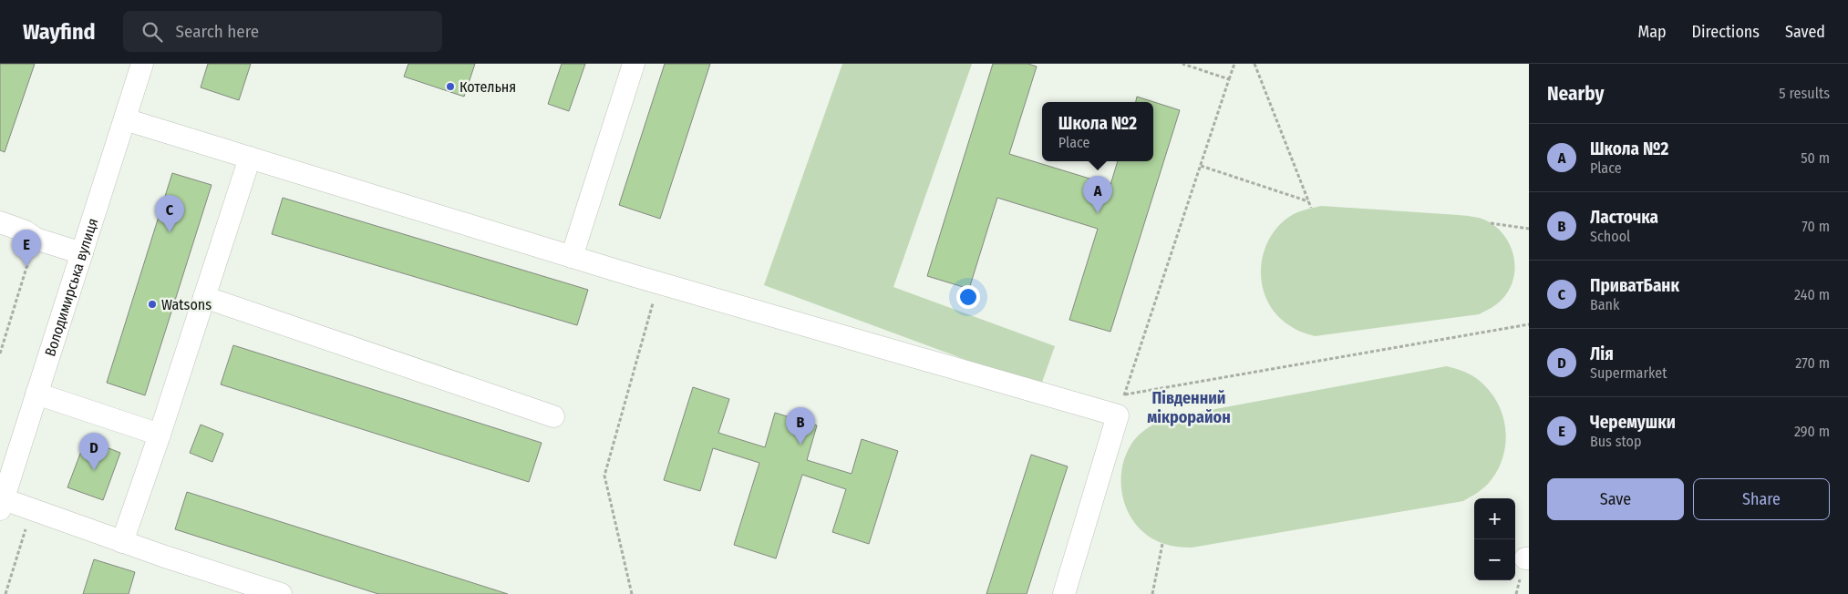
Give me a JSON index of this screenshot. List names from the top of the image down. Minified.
{"streets":{"street":["Володимирська вулиця"]},"districts":["Південний мікрорайон"],"places":["Котельня","Watsons"],"page":{"header":"Wayfind","search":"Search here","nav":["Map","Directions","Saved"],"heading":["Nearby","5 results"],"popup":["Школа №2","Place"],"list":[{"mark":"A","name":"Школа №2","note":"Place","value":"50 m"},{"mark":"B","name":"Ласточка","note":"School","value":"70 m"},{"mark":"C","name":"ПриватБанк","note":"Bank","value":"240 m"},{"mark":"D","name":"Лія","note":"Supermarket","value":"270 m"},{"mark":"E","name":"Черемушки","note":"Bus stop","value":"290 m"}],"pins":["A","C","E","B","D"],"buttons":["Save","Share"],"map_buttons":["+","−"]}}
